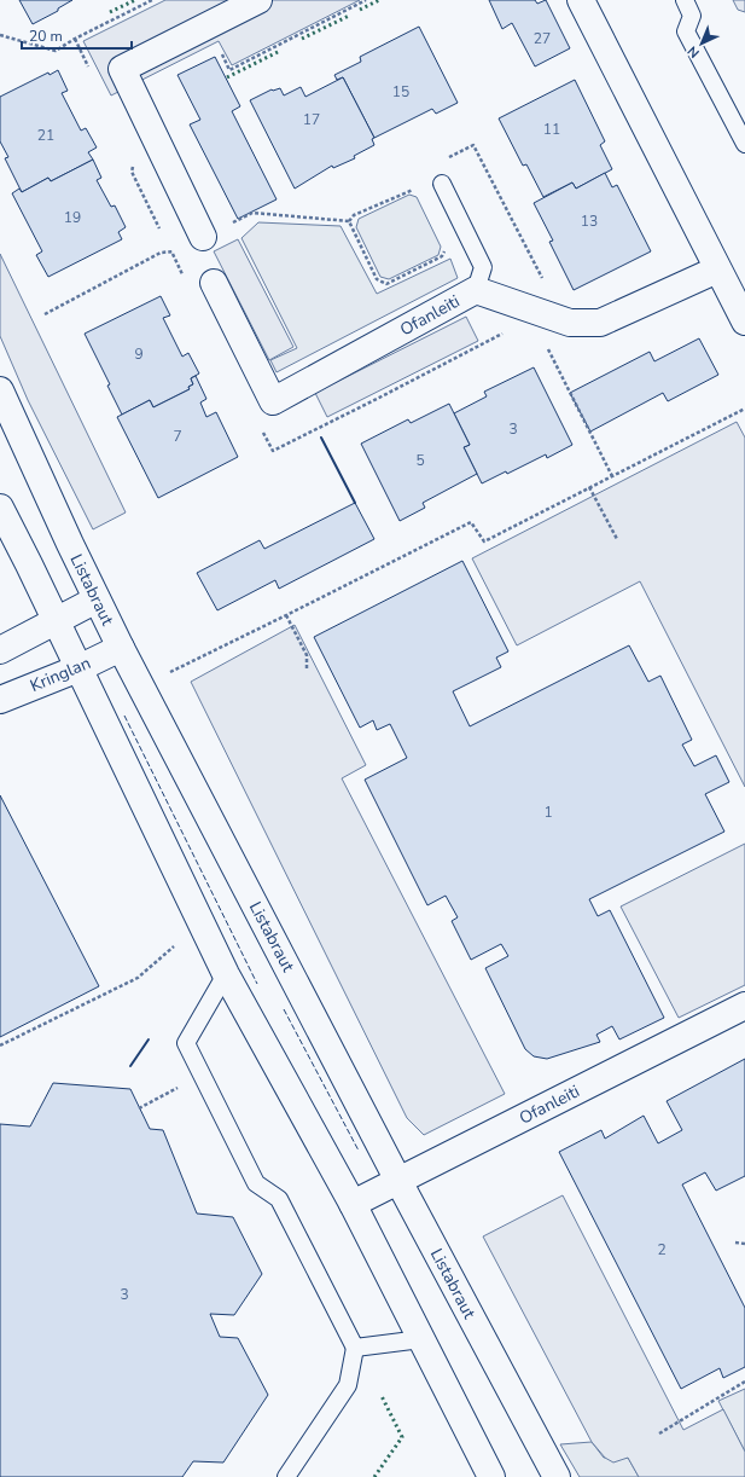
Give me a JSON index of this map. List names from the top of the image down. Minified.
{"streets":{"street":["Ofanleiti","Listabraut","Kringlan"]},"crossings":[["Ofanleiti","Listabraut"],["Listabraut","Kringlan"]],"house_numbers":["27","15","17","11","21","19","13","9","3","7","5","1","2","3"],"scale_bar":"20 m","north":"bottom left"}
